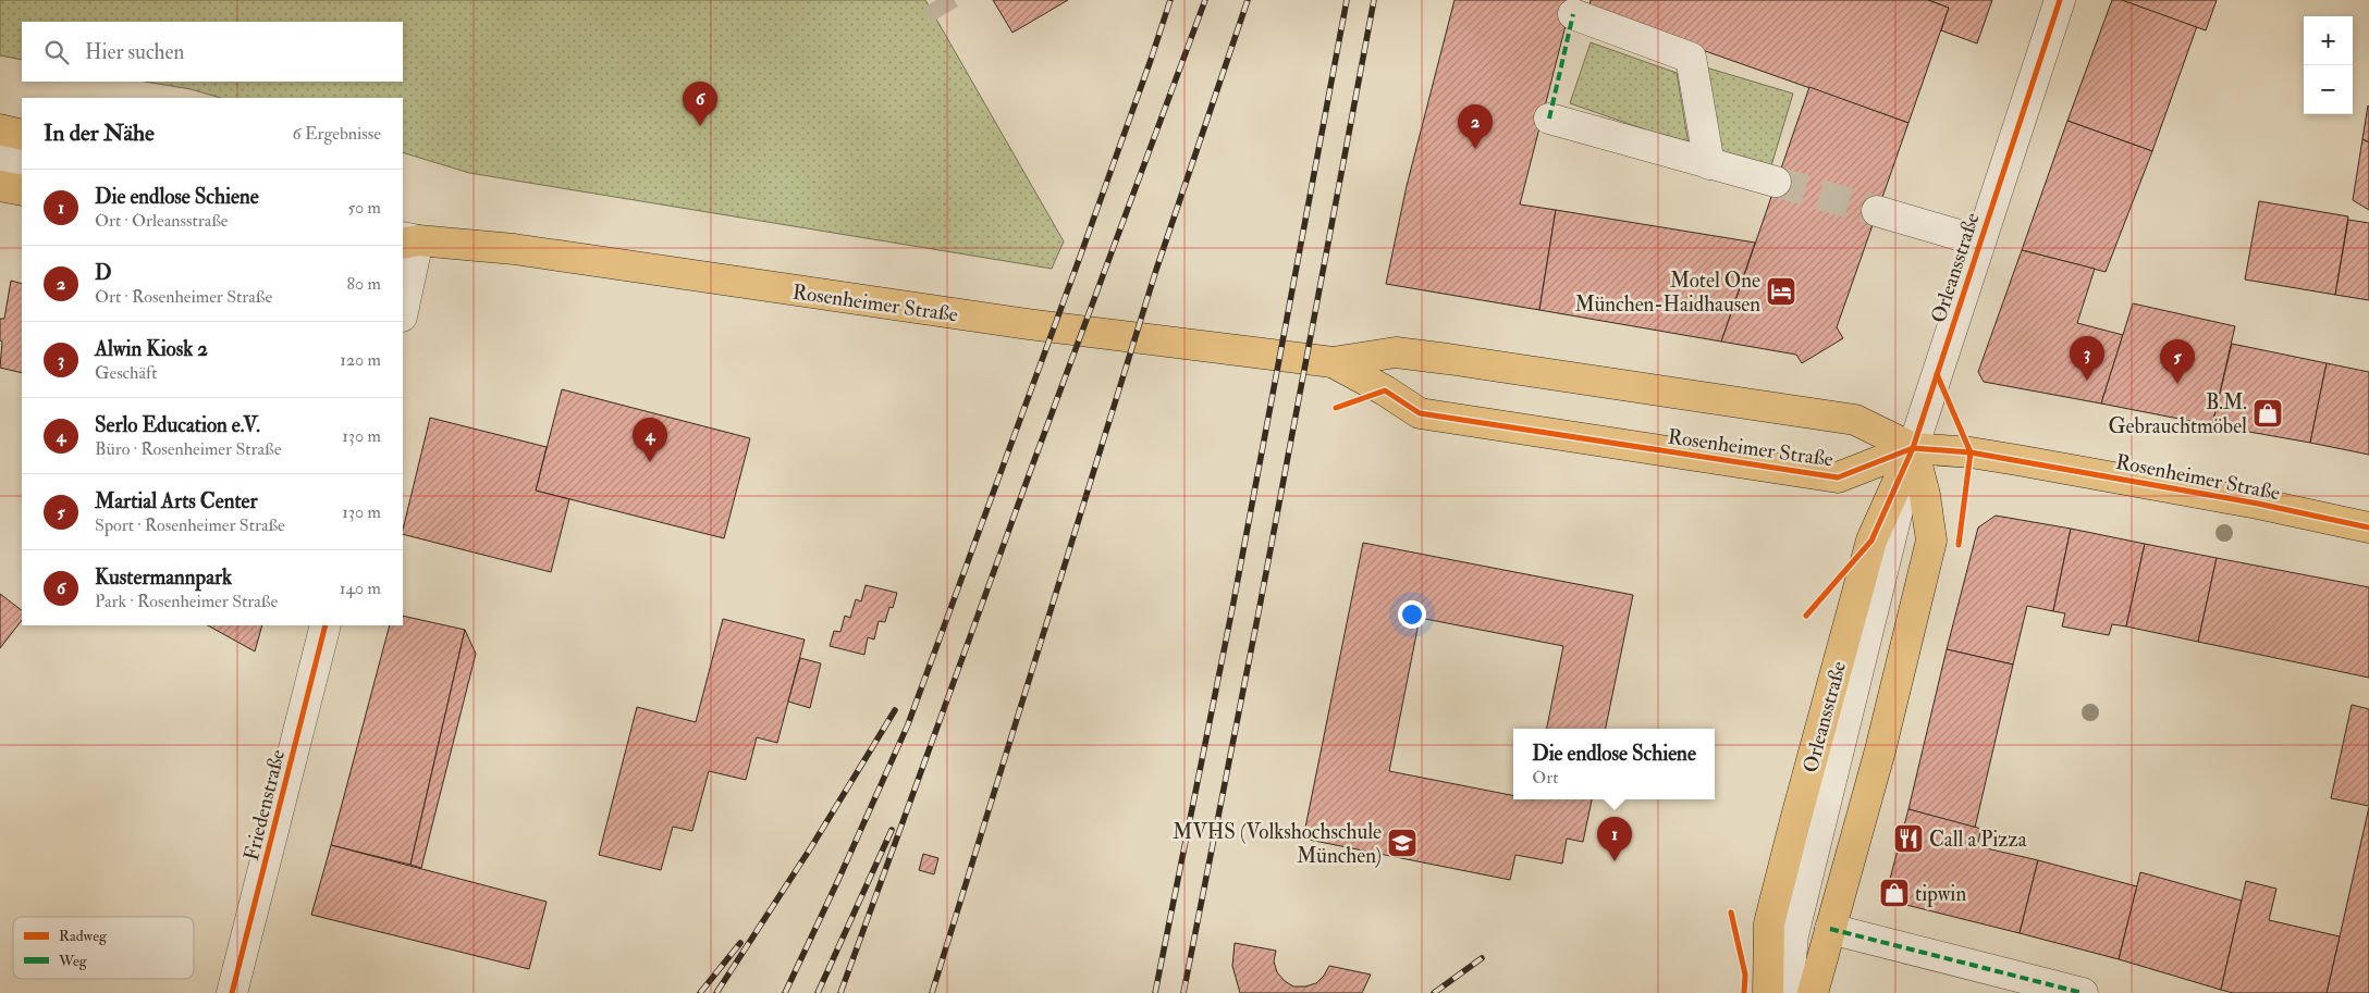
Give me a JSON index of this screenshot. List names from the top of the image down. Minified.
{"streets":{"main road":["Orleansstraße","Rosenheimer Straße"],"street":["Friedenstraße"]},"crossings":[["Orleansstraße","Rosenheimer Straße"]],"places":{"hotel":["Motel One München-Haidhausen"],"shop":["B.M. Gebrauchtmöbel","tipwin"],"restaurant":["Call a Pizza"],"school or university":["MVHS (Volkshochschule München)"]},"legend":["Radweg","Weg"],"page":{"map_buttons":["+","−"],"search":"Hier suchen","pins":["6","2","3","5","4","1"],"heading":["In der Nähe","6 Ergebnisse"],"list":[{"mark":"1","name":"Die endlose Schiene","note":"Ort · Orleansstraße","value":"50 m"},{"mark":"2","name":"D","note":"Ort · Rosenheimer Straße","value":"80 m"},{"mark":"3","name":"Alwin Kiosk 2","note":"Geschäft","value":"120 m"},{"mark":"4","name":"Serlo Education e.V.","note":"Büro · Rosenheimer Straße","value":"130 m"},{"mark":"5","name":"Martial Arts Center","note":"Sport · Rosenheimer Straße","value":"130 m"},{"mark":"6","name":"Kustermannpark","note":"Park · Rosenheimer Straße","value":"140 m"}],"popup":["Die endlose Schiene","Ort"]}}
